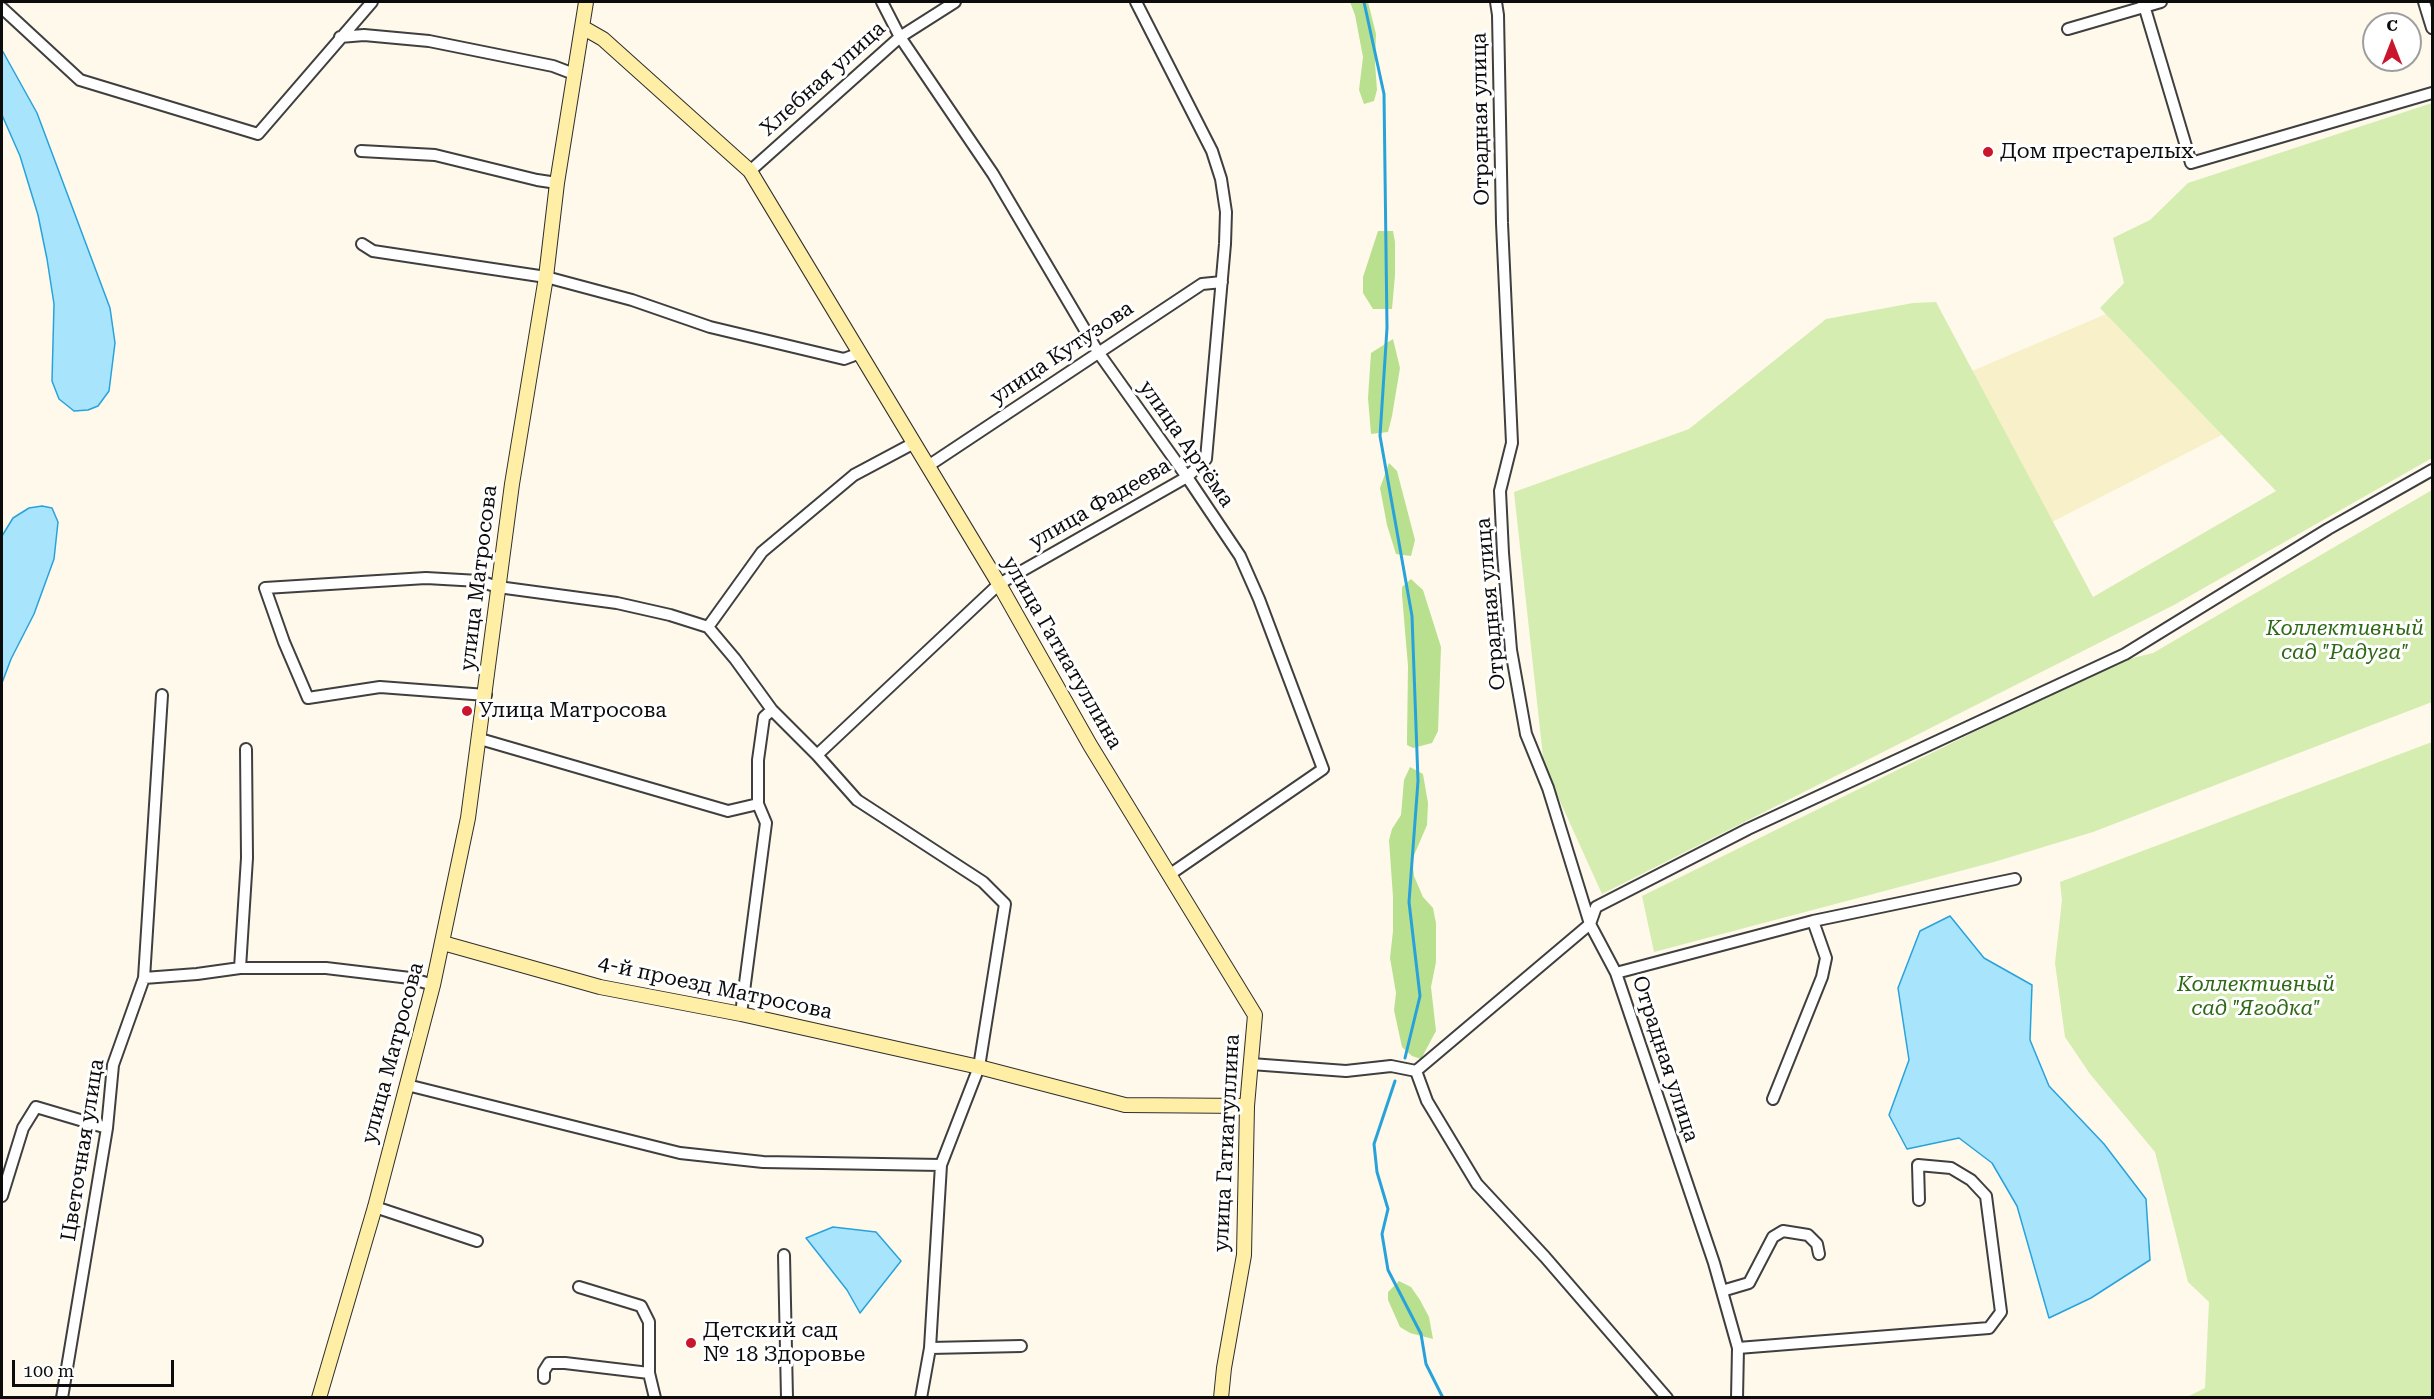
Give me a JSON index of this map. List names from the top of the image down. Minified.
{"streets":{"street":["Хлебная улица","Отрадная улица","улица Кутузова","улица Артёма","улица Фадеева","улица Матросова","улица Гатиатуллина","4-й проезд Матросова","Цветочная улица"]},"crossings":[["Хлебная улица","улица Артёма"],["Хлебная улица","улица Гатиатуллина"],["улица Кутузова","улица Артёма"],["улица Кутузова","улица Фадеева"],["улица Кутузова","улица Гатиатуллина"],["улица Артёма","улица Фадеева"],["улица Артёма","улица Гатиатуллина"],["улица Фадеева","улица Гатиатуллина"],["улица Матросова","улица Гатиатуллина"],["улица Матросова","4-й проезд Матросова"],["улица Гатиатуллина","4-й проезд Матросова"]],"parks":["Коллективный сад \"Радуга\"","Коллективный сад \"Ягодка\""],"places":["Дом престарелых","Улица Матросова","Детский сад № 18 Здоровье"],"scale_bar":"100 m","north":"top"}
